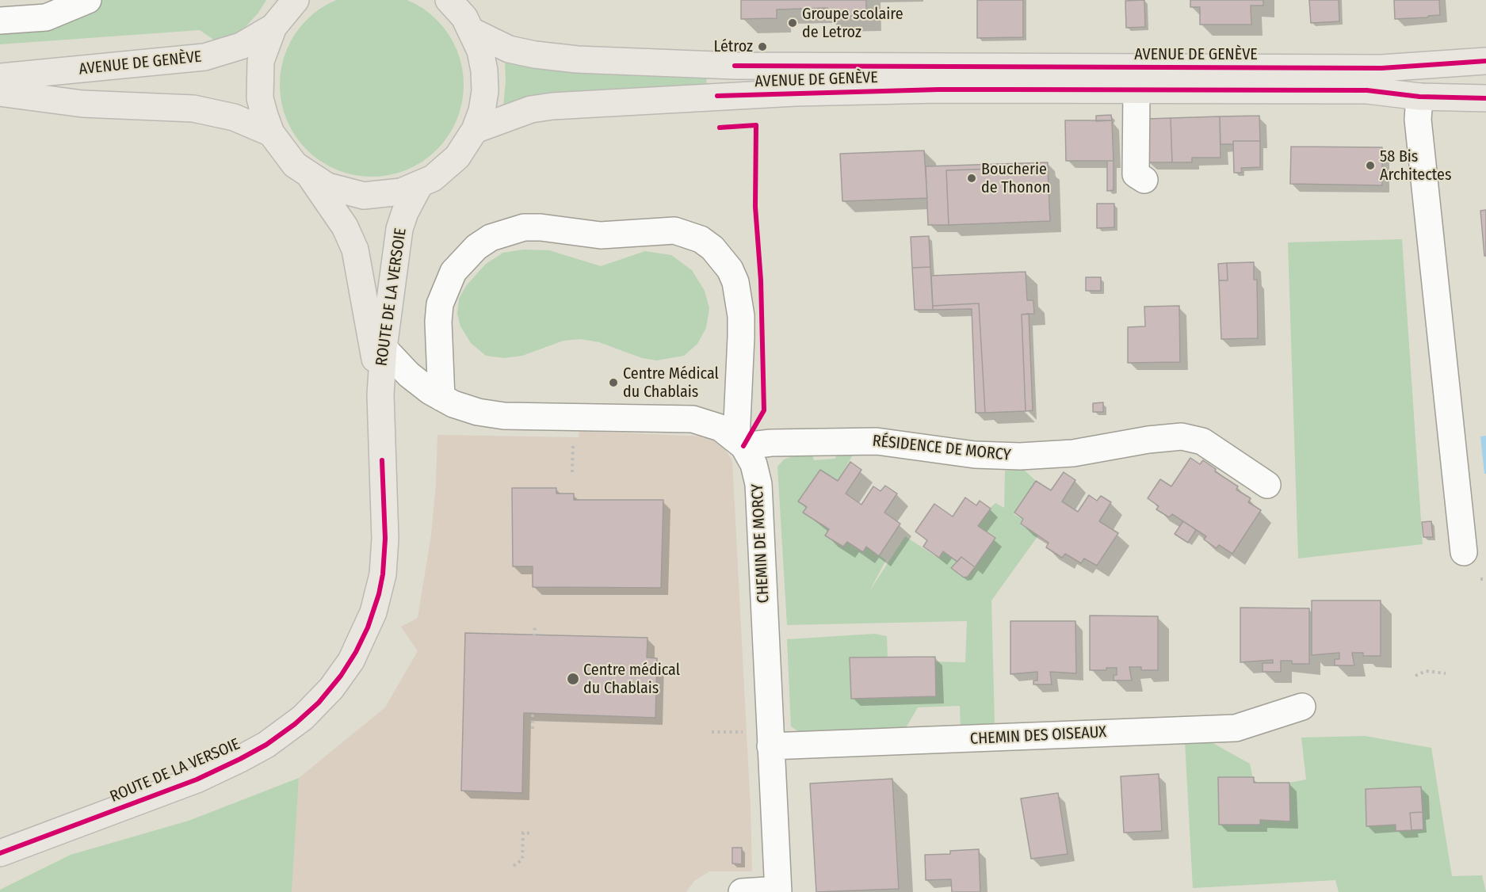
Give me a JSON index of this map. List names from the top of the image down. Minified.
{"streets":{"main road":["AVENUE DE GENÈVE","ROUTE DE LA VERSOIE"],"street":["RÉSIDENCE DE MORCY","CHEMIN DE MORCY","CHEMIN DES OISEAUX"]},"crossings":[["RÉSIDENCE DE MORCY","CHEMIN DE MORCY"],["CHEMIN DE MORCY","CHEMIN DES OISEAUX"]],"places":["Groupe scolaire de Letroz","Létroz","58 Bis Architectes","Boucherie de Thonon","Centre Médical du Chablais","Centre médical du Chablais"]}
